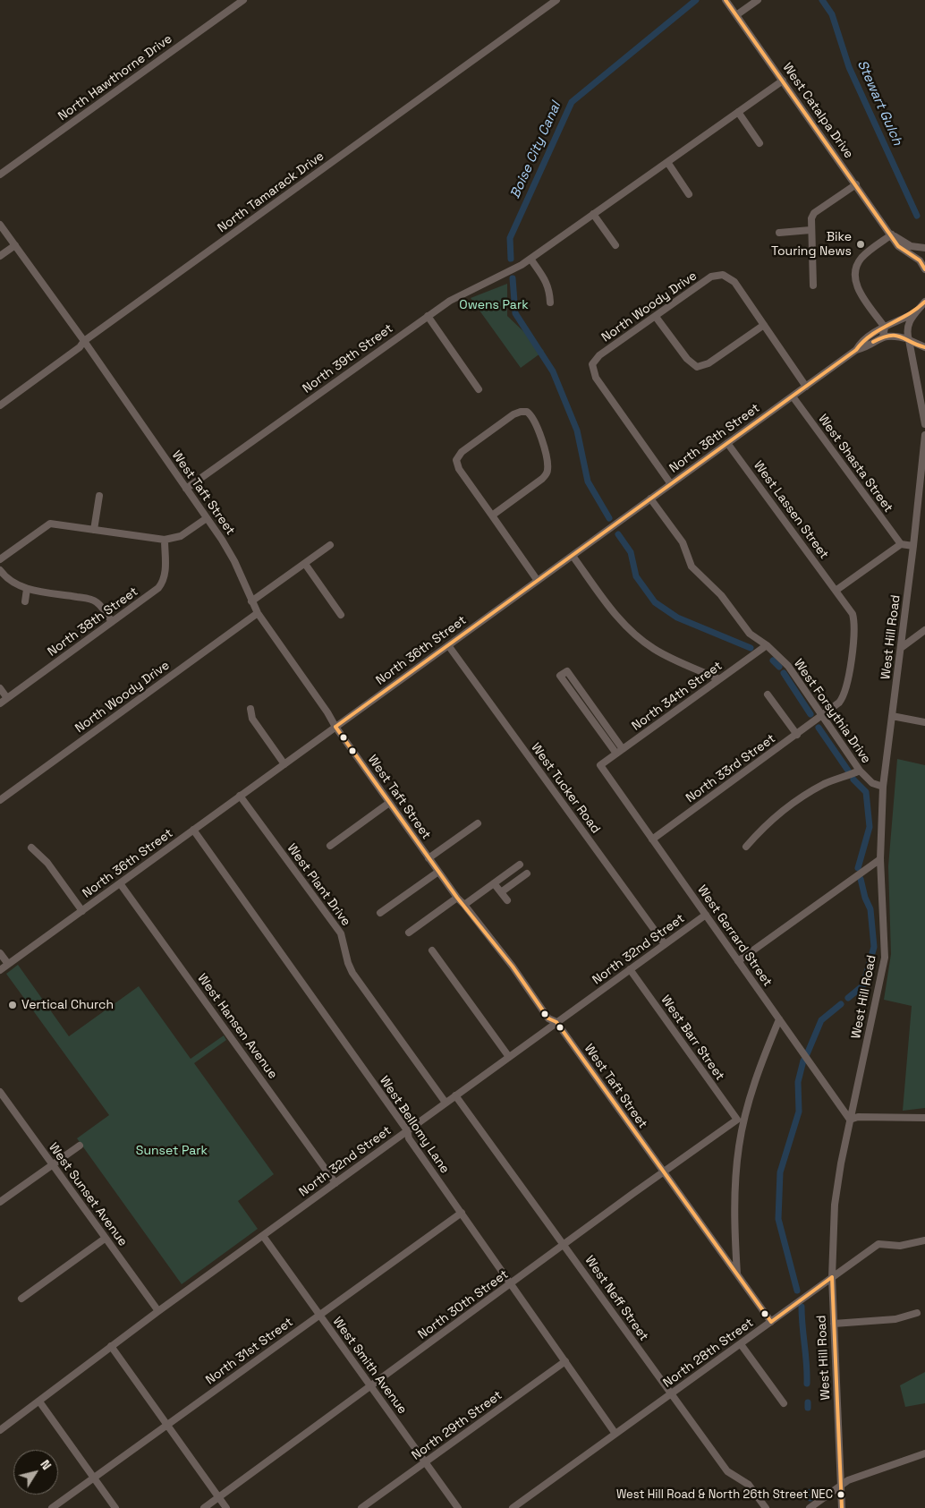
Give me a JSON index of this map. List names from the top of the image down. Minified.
{"streets":{"street":["North Hawthorne Drive","West Catalpa Drive","North Tamarack Drive","North Woody Drive","North 39th Street","North 36th Street","West Shasta Street","West Taft Street","West Lassen Street","North 38th Street","West Hill Road","North 34th Street","West Forsythia Drive","North 33rd Street","West Tucker Road","West Plant Drive","West Gerrard Street","North 32nd Street","West Hansen Avenue","West Barr Street","West Bellomy Lane","West Sunset Avenue","West Neff Street","North 30th Street","North 31st Street","North 28th Street","West Smith Avenue","North 29th Street"]},"crossings":[["West Catalpa Drive","North 39th Street"],["North Tamarack Drive","West Taft Street"],["North Woody Drive","North 36th Street"],["North Woody Drive","West Taft Street"],["North 39th Street","West Taft Street"],["North 36th Street","West Shasta Street"],["North 36th Street","West Taft Street"],["North 36th Street","West Lassen Street"],["North 36th Street","West Forsythia Drive"],["North 36th Street","West Tucker Road"],["North 36th Street","West Plant Drive"],["North 36th Street","West Hansen Avenue"],["North 36th Street","West Bellomy Lane"],["West Taft Street","North 32nd Street"],["West Taft Street","North 30th Street"],["West Taft Street","North 28th Street"],["West Lassen Street","West Forsythia Drive"],["West Lassen Street","North 33rd Street"],["West Hill Road","West Forsythia Drive"],["West Hill Road","West Gerrard Street"],["West Hill Road","North 28th Street"],["North 34th Street","West Forsythia Drive"],["North 34th Street","West Gerrard Street"],["West Forsythia Drive","North 33rd Street"],["North 33rd Street","West Gerrard Street"],["West Tucker Road","North 32nd Street"],["West Plant Drive","North 32nd Street"],["West Gerrard Street","North 32nd Street"],["North 32nd Street","West Hansen Avenue"],["North 32nd Street","West Barr Street"],["North 32nd Street","West Bellomy Lane"],["North 32nd Street","West Sunset Avenue"],["North 32nd Street","West Neff Street"],["North 32nd Street","West Smith Avenue"],["West Barr Street","North 30th Street"],["West Bellomy Lane","North 30th Street"],["West Bellomy Lane","North 31st Street"],["West Bellomy Lane","North 28th Street"],["West Bellomy Lane","North 29th Street"],["West Neff Street","North 30th Street"],["West Neff Street","North 28th Street"],["North 30th Street","West Smith Avenue"],["North 31st Street","West Smith Avenue"],["West Smith Avenue","North 29th Street"]],"water":["Stewart Gulch","Boise City Canal"],"parks":["Owens Park","Sunset Park"],"places":["Bike Touring News","Vertical Church","West Hill Road & North 26th Street NEC"],"north":"top right"}
